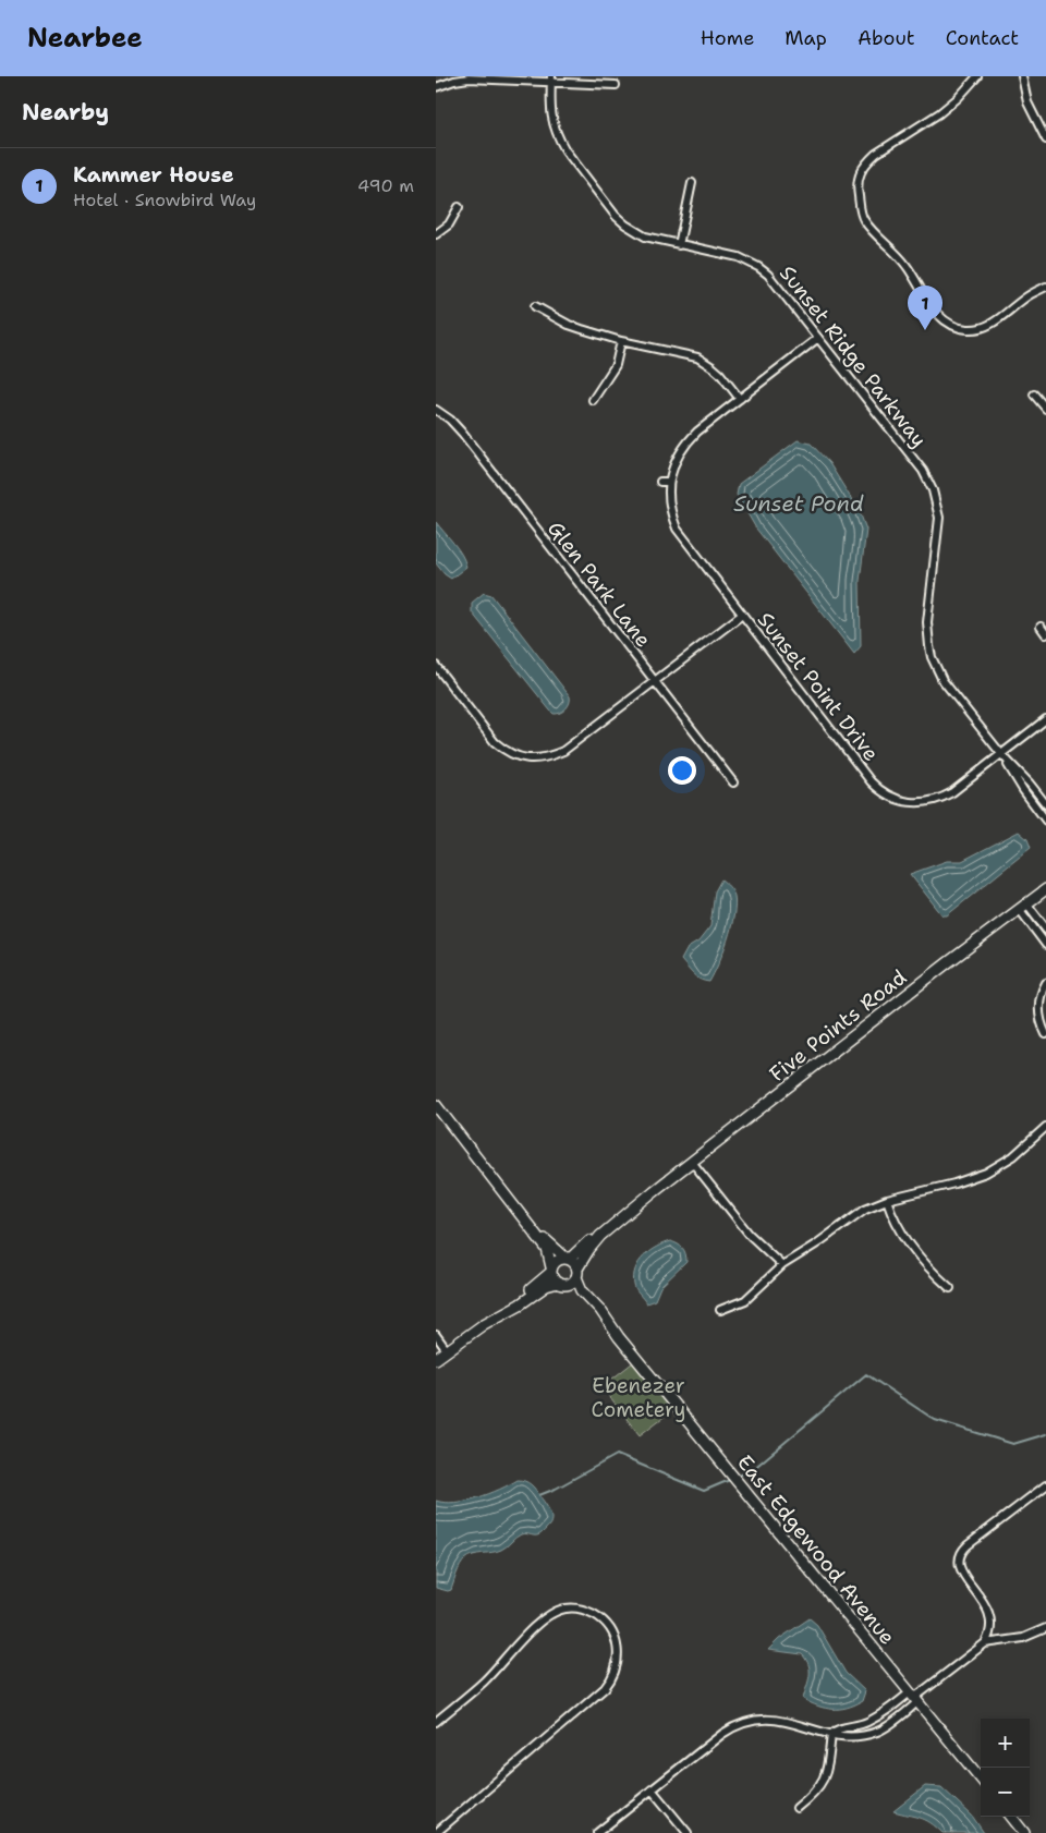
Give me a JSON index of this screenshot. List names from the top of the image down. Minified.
{"streets":{"main road":["Five Points Road","East Edgewood Avenue"],"street":["Sunset Ridge Parkway","Glen Park Lane","Sunset Point Drive"]},"crossings":[["Sunset Ridge Parkway","Sunset Point Drive"]],"water":["Sunset Pond"],"parks":["Ebenezer Cometery"],"page":{"header":"Nearbee","nav":["Home","Map","About","Contact"],"heading":"Nearby","list":[{"mark":"1","name":"Kammer House","note":"Hotel · Snowbird Way","value":"490 m"}],"pins":"1","map_buttons":["+","−"]}}
